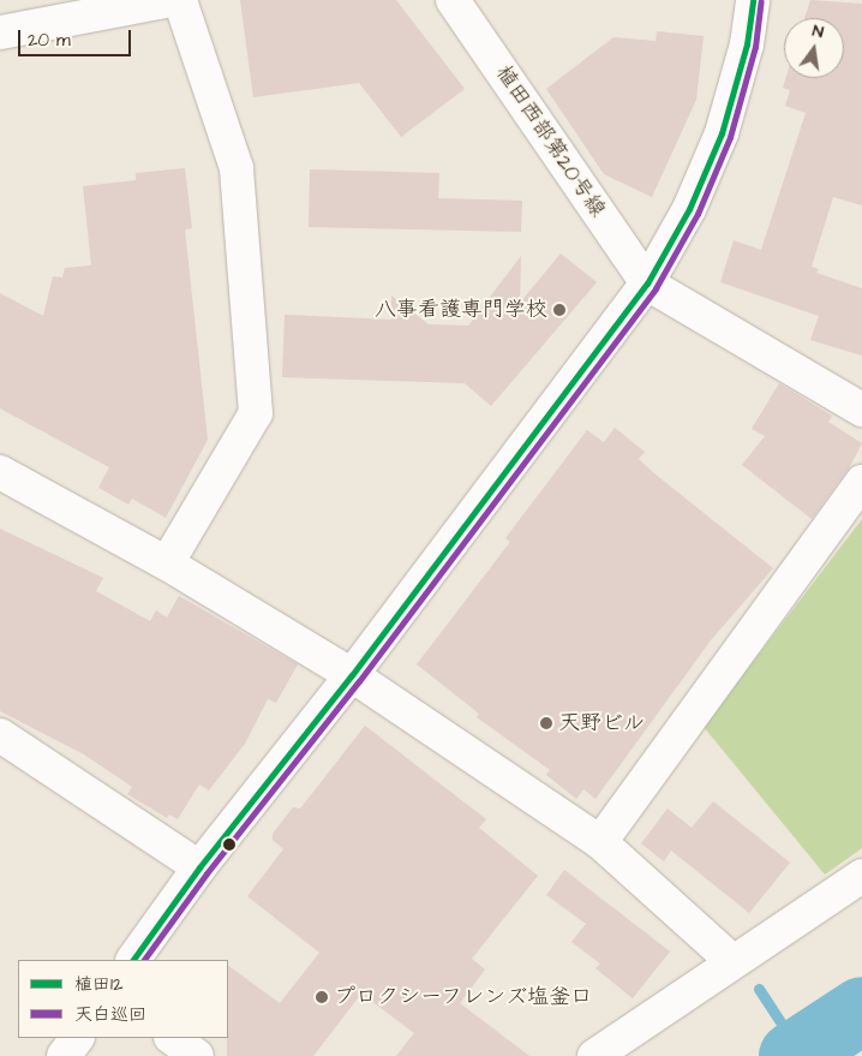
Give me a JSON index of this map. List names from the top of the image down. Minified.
{"streets":{"street":["植田西部第20号線"]},"places":["八事看護専門学校","天野ビル","プロクシーフレンズ塩釜口"],"lines":["transit line 植田12","transit line 天白巡回"],"legend":["植田12","天白巡回"],"scale_bar":"20 m","north":"top"}
